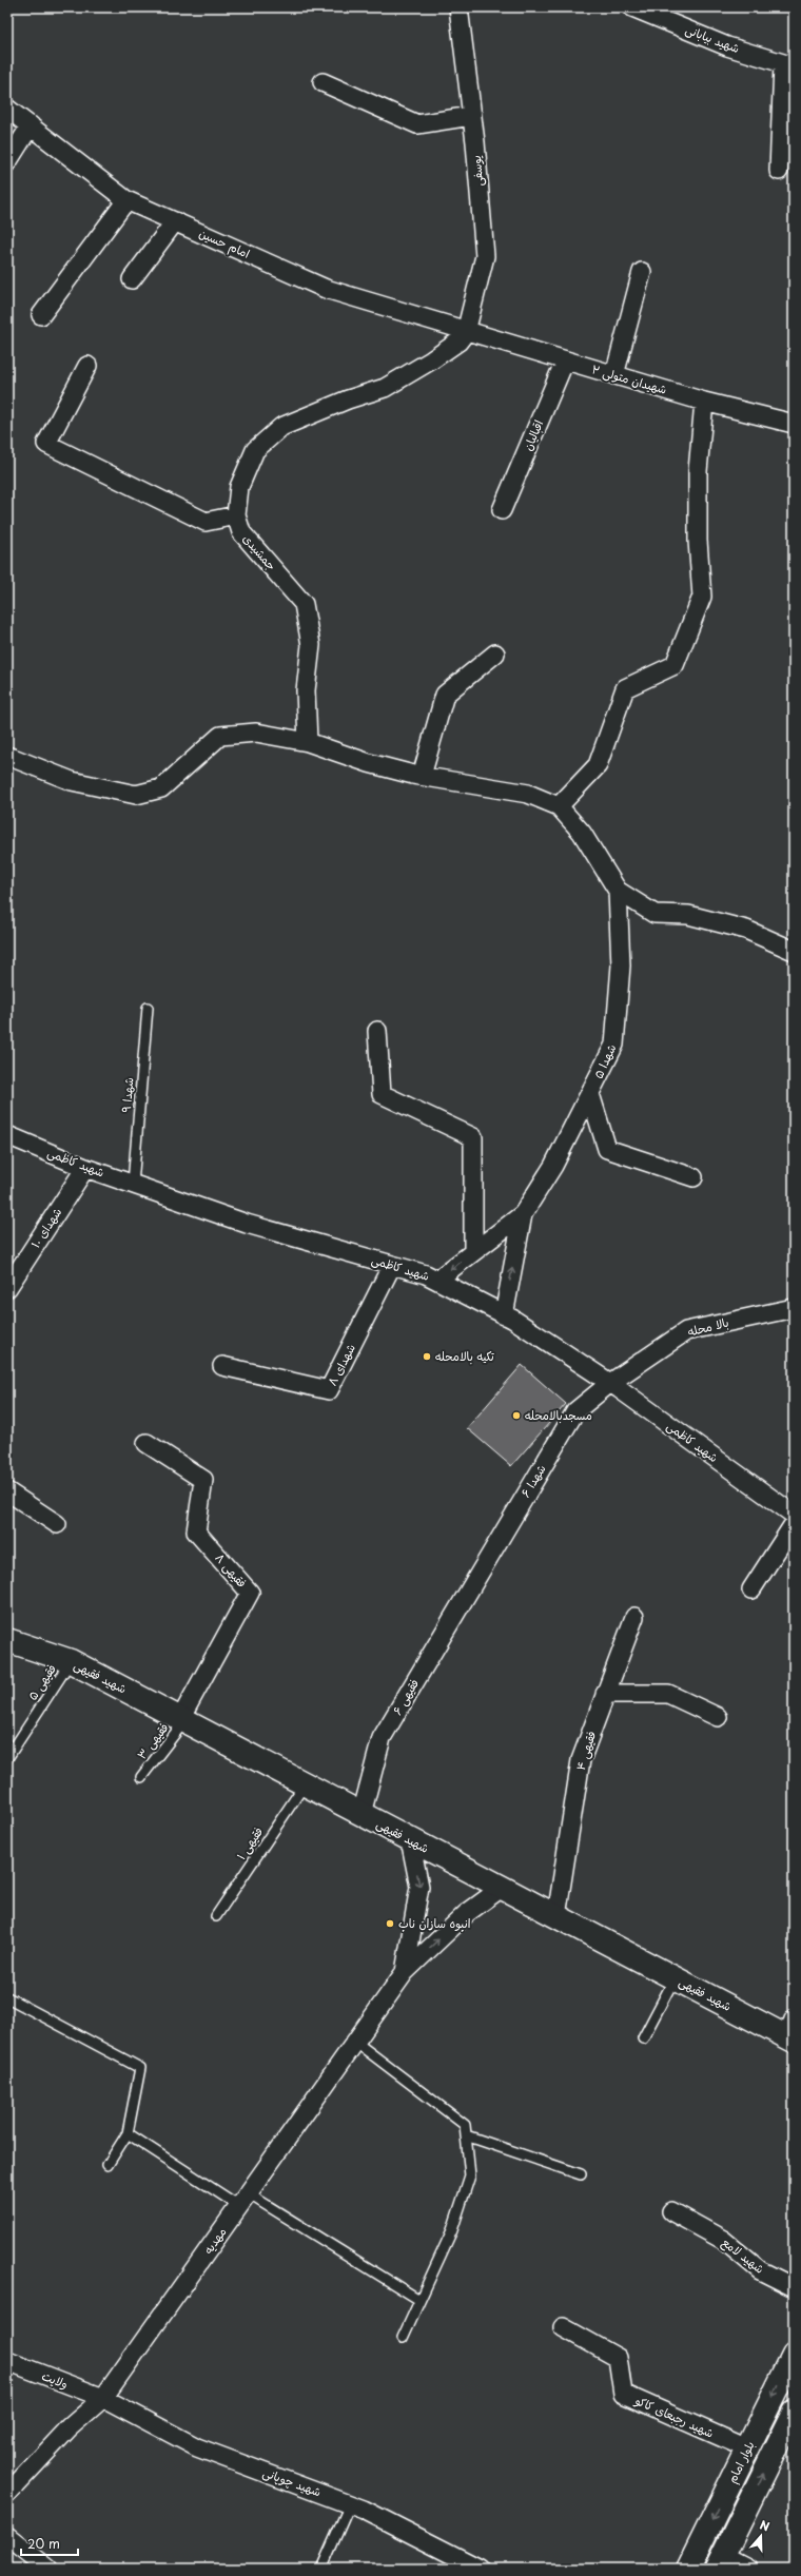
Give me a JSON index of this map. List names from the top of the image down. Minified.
{"streets":{"main road":["شهید فقیهی","بلوار امام"],"street":["شهید بیابانی","یوسفی","امام حسین","شهیدان متولی ۲","اقبالیان","جمشیدی","شهدا ۵","شهید کاظمی","شهدای ۱۰","بالا محله","شهدای ۸","شهدا ۶","فقیهی ۸","فقیهی ۶","فقیهی ۴","مهدیه","شهید لامع","ولایت","شهید رجبعای کاکو","شهید چوپانی"],"lane":["شهدا ۹","فقیهی ۵","فقیهی ۳","فقیهی ۱"]},"crossings":[["یوسفی","امام حسین"],["یوسفی","شهیدان متولی ۲"],["یوسفی","جمشیدی"],["امام حسین","شهیدان متولی ۲"],["امام حسین","جمشیدی"],["شهیدان متولی ۲","اقبالیان"],["شهیدان متولی ۲","جمشیدی"],["شهدا ۵","شهید کاظمی"],["شهدا ۹","شهید کاظمی"],["شهید کاظمی","شهدای ۱۰"],["شهید کاظمی","بالا محله"],["شهید کاظمی","شهدای ۸"],["شهید کاظمی","شهدا ۶"],["بالا محله","شهدا ۶"],["شهدا ۶","فقیهی ۶"],["فقیهی ۸","شهید فقیهی"],["فقیهی ۸","فقیهی ۳"],["شهید فقیهی","فقیهی ۵"],["شهید فقیهی","فقیهی ۶"],["شهید فقیهی","فقیهی ۳"],["شهید فقیهی","فقیهی ۴"],["شهید فقیهی","فقیهی ۱"],["مهدیه","ولایت"],["مهدیه","شهید چوپانی"],["ولایت","شهید چوپانی"],["شهید رجبعای کاکو","بلوار امام"]],"places":["تکیه بالامحله","مسجدبالامحله","انبوه سازان ناب"],"scale_bar":"20 m","north":"top"}
